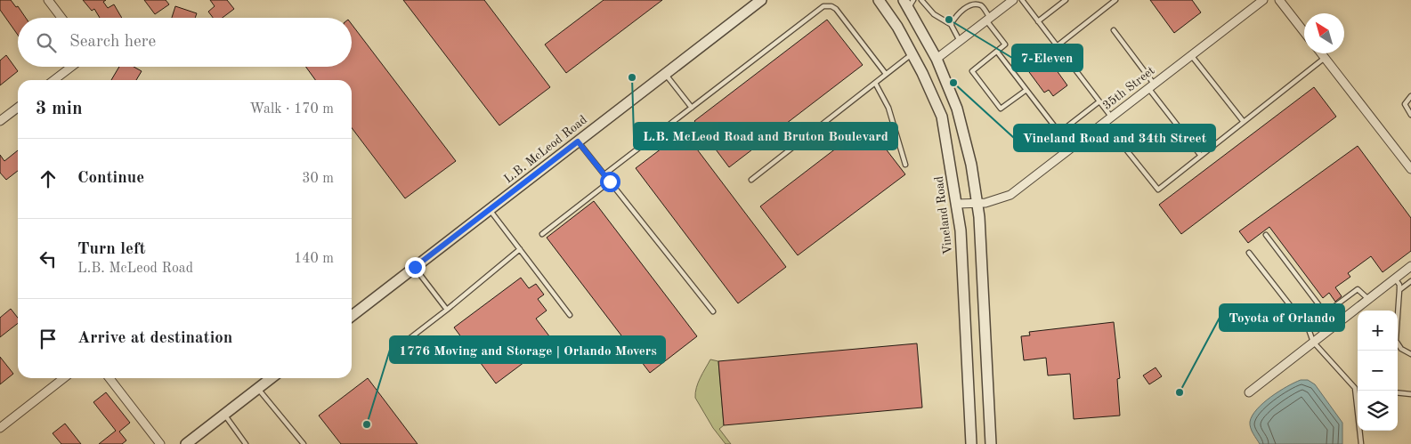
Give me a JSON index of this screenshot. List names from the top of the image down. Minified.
{"streets":{"street":["35th Street","L.B. McLeod Road","Vineland Road"]},"crossings":[["35th Street","Vineland Road"]],"places":["7-Eleven","L.B. McLeod Road and Bruton Boulevard","Vineland Road and 34th Street","Toyota of Orlando","1776 Moving and Storage | Orlando Movers"],"north":"top left","page":{"search":"Search here","heading":["3 min","Walk · 170 m"],"list":[["Continue","30 m"],["Turn left","L.B. McLeod Road","140 m"],"Arrive at destination"],"map_buttons":["+","−"]}}
